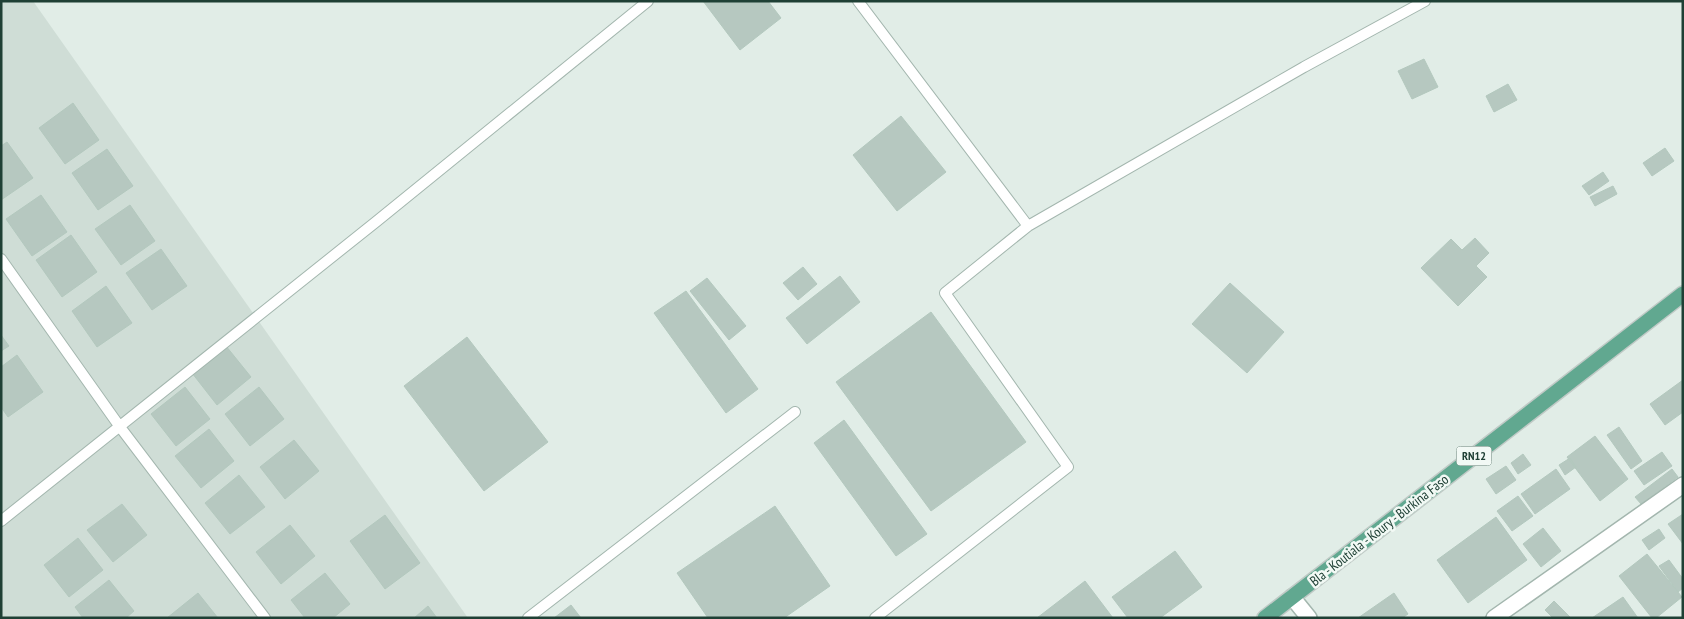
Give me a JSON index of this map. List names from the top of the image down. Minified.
{"streets":{"main road":["RN12","Bla - Koutiala - Koury - Burkina Faso"]}}
